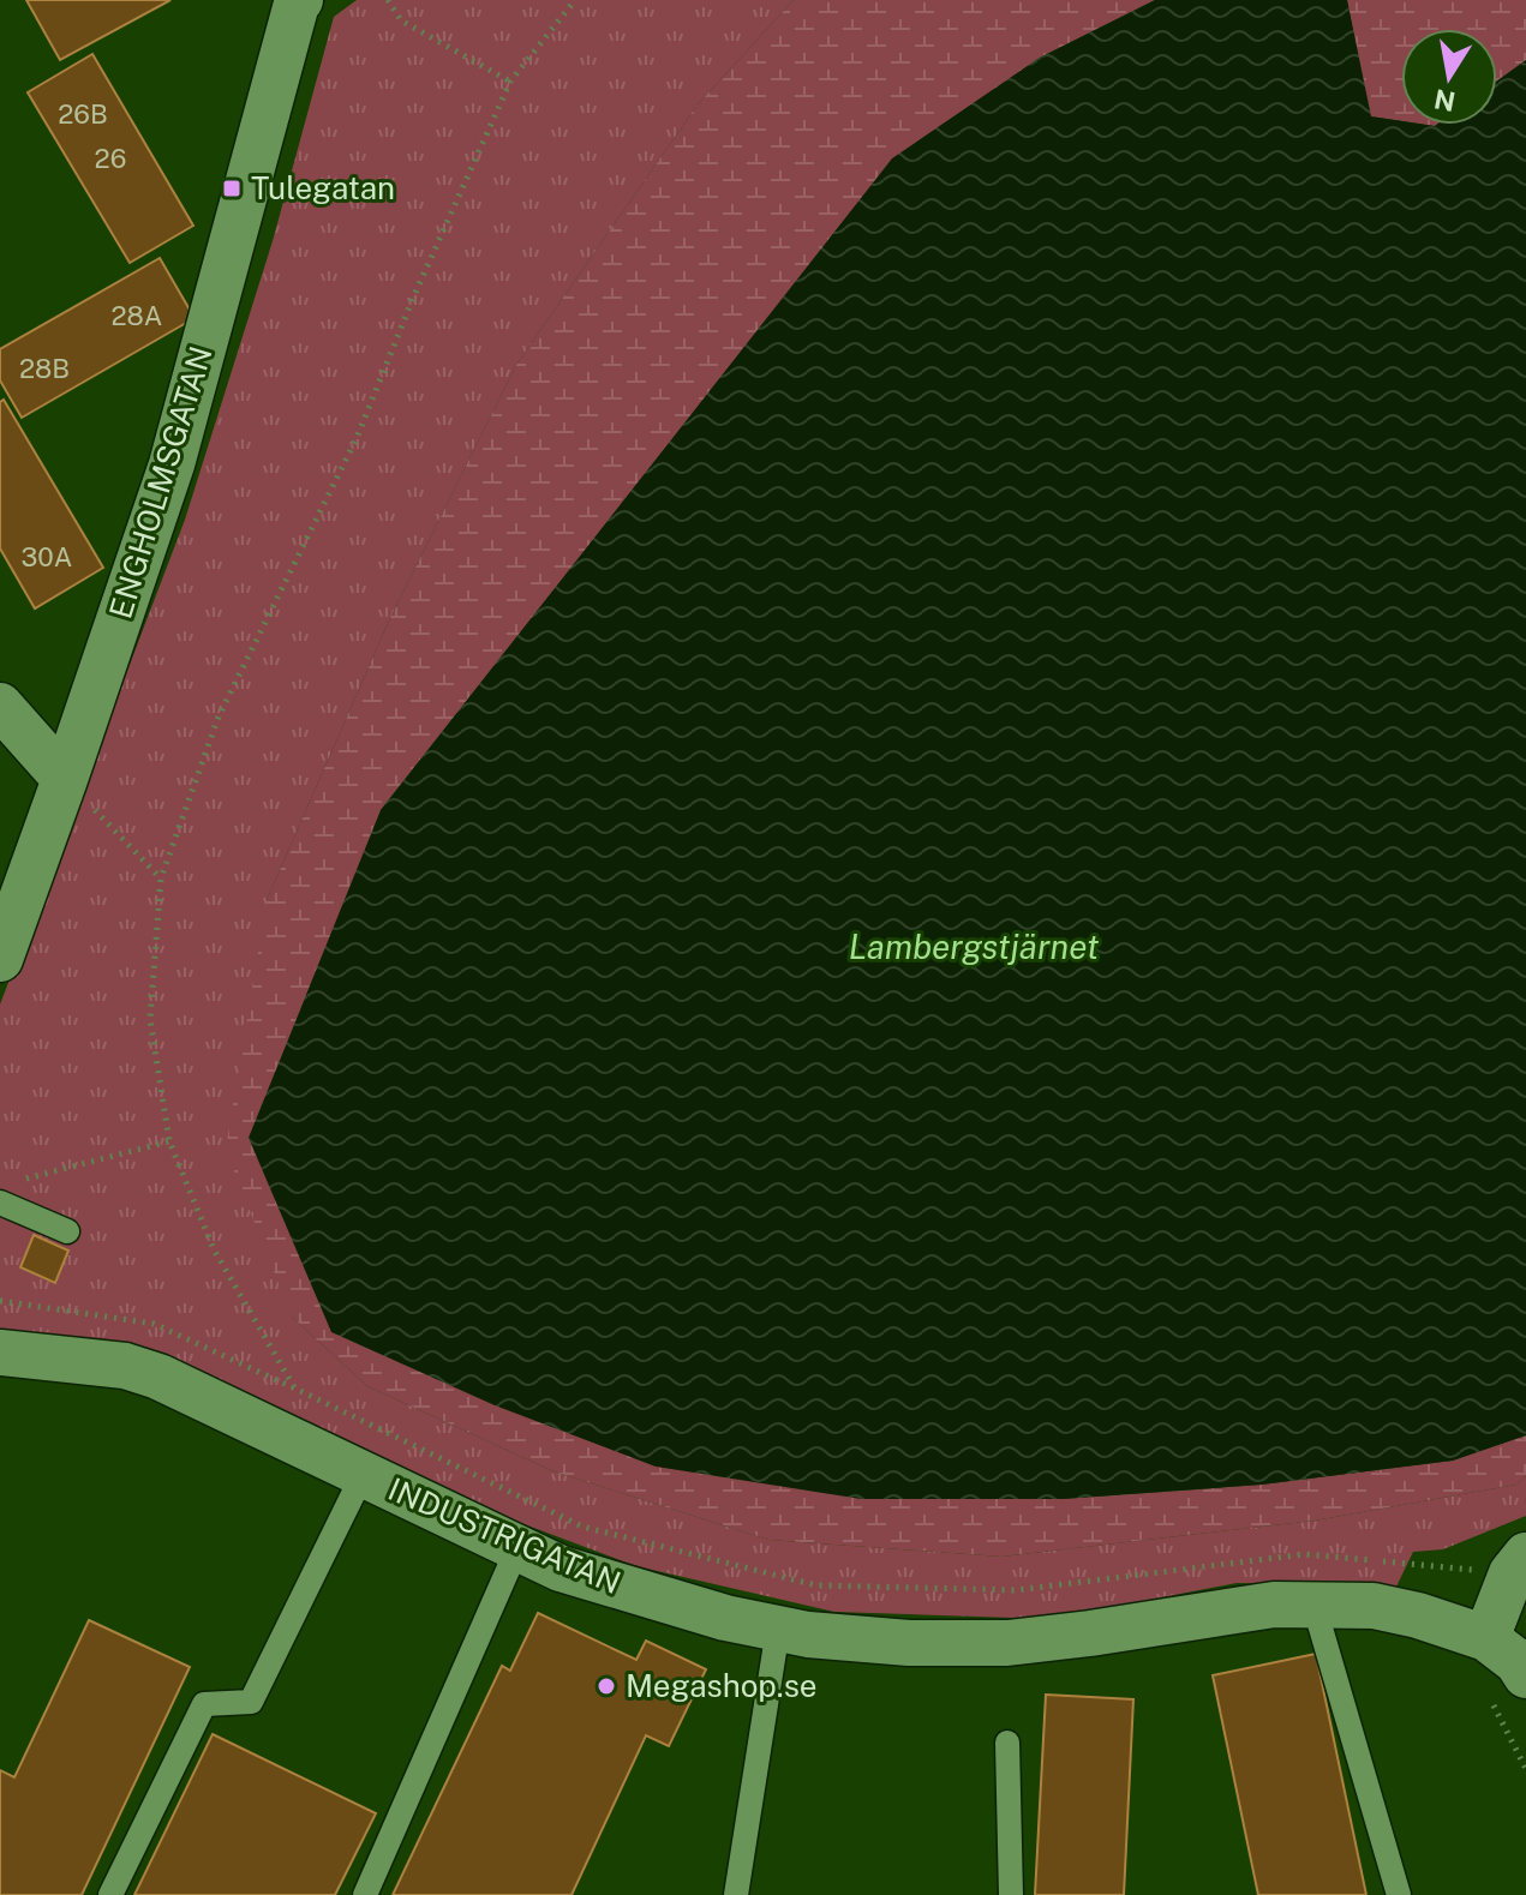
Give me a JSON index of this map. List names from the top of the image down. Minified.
{"streets":{"street":["ENGHOLMSGATAN","INDUSTRIGATAN"]},"water":["Lambergstjärnet"],"places":{"transit":["Tulegatan"],"other":["Megashop.se"]},"house_numbers":["26B","26","28A","28B","30A"],"north":"bottom"}
